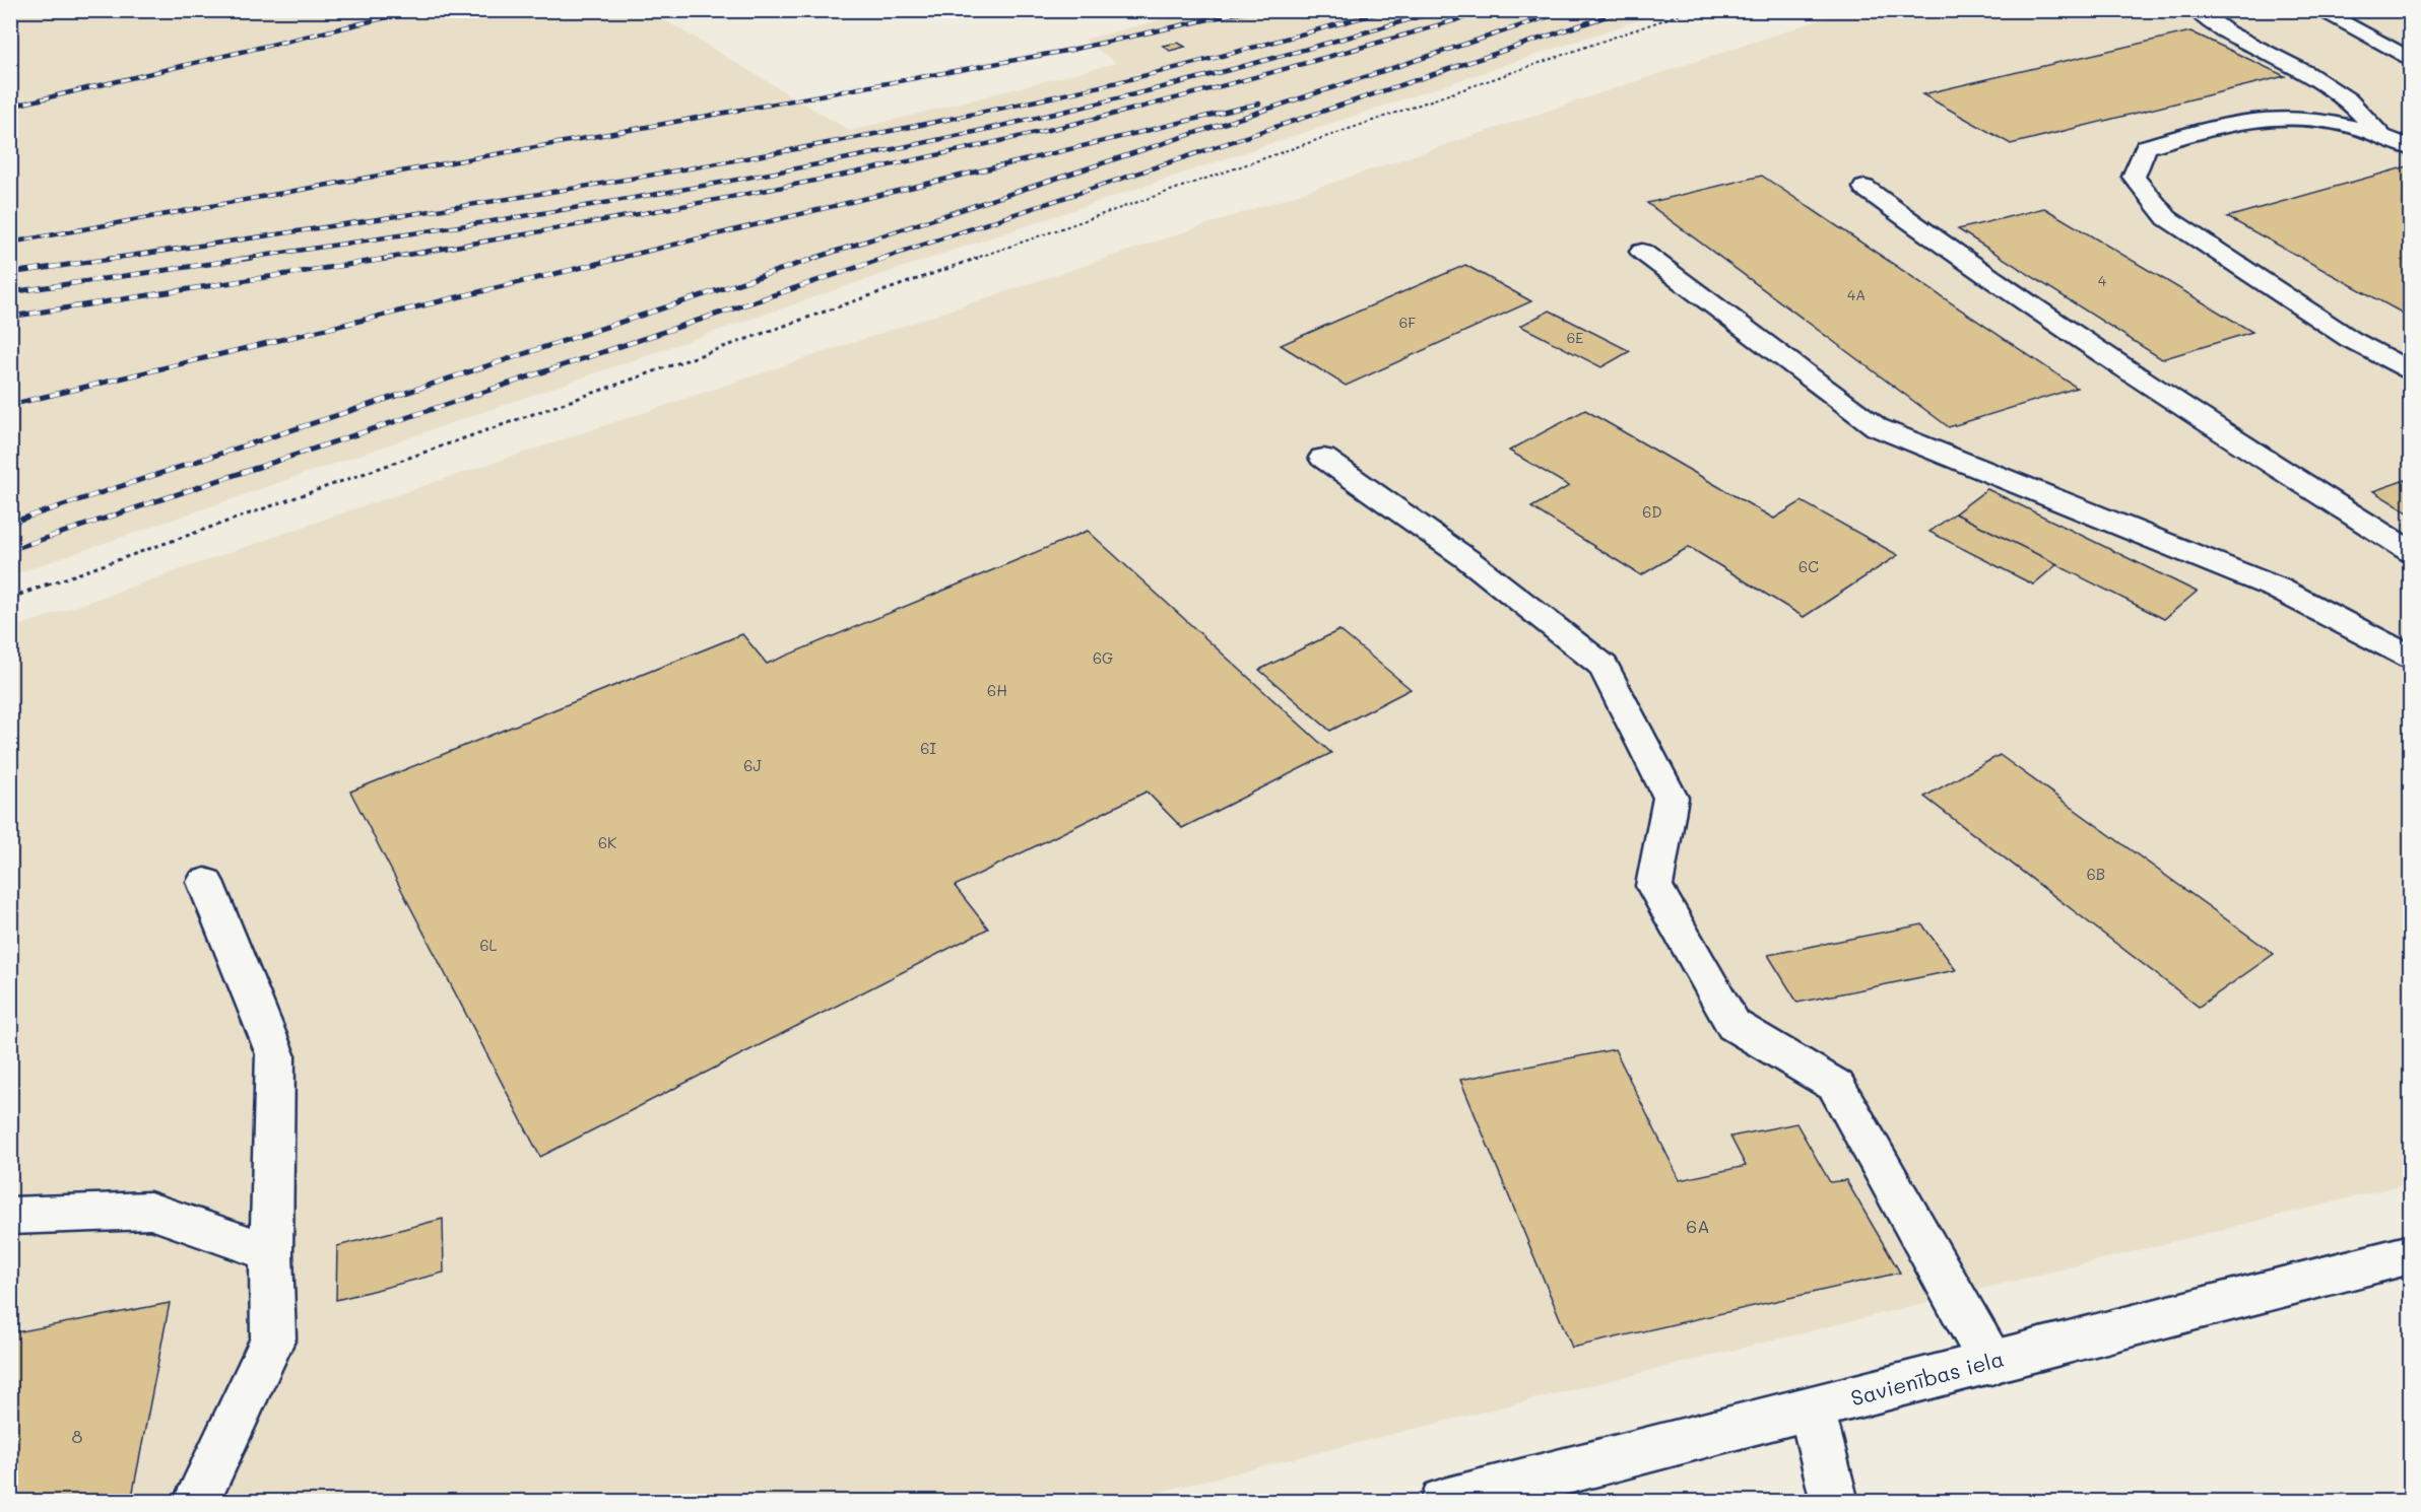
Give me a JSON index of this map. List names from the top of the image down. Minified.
{"streets":{"street":["Savienības iela"]},"house_numbers":["4","4A","6F","6E","6D","6C","6G","6H","6I","6J","6K","6B","6L","6A","8"]}
